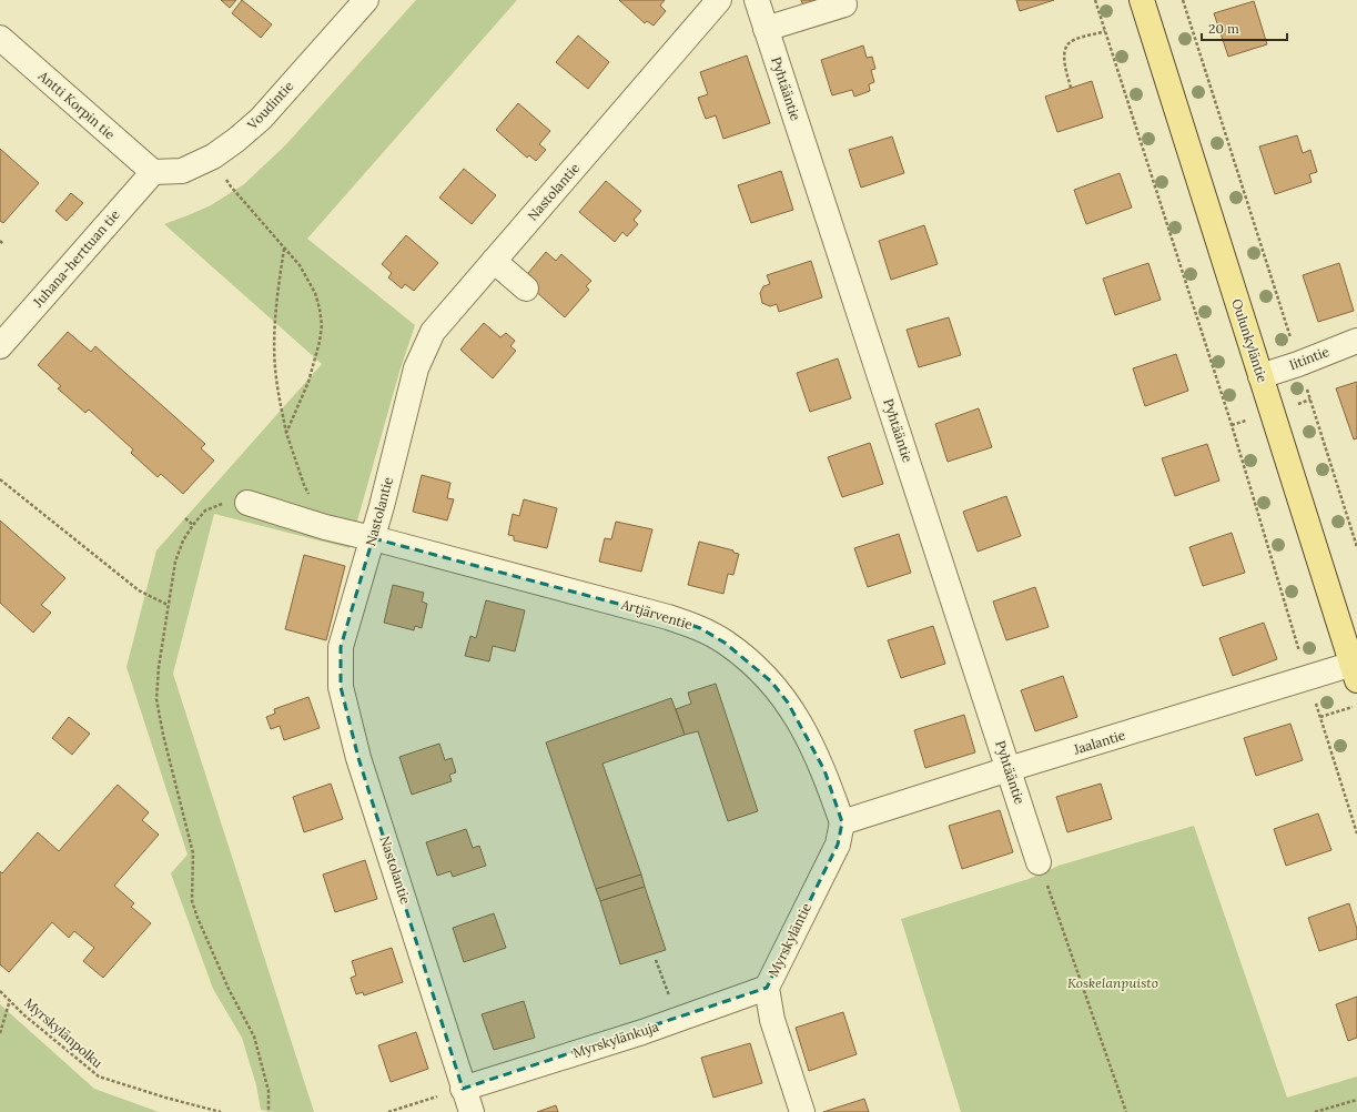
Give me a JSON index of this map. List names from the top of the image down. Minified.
{"streets":{"main road":["Oulunkyläntie"],"street":["Pyhtääntie","Antti Korpin tie","Voudintie","Nastolantie","Juhana-herttuan tie","Iitintie","Artjärventie","Jaalantie","Myrskyläntie","Myrskylänkuja"],"path":["Myrskylänpolku"]},"crossings":[["Pyhtääntie","Jaalantie"],["Antti Korpin tie","Voudintie"],["Antti Korpin tie","Juhana-herttuan tie"],["Voudintie","Juhana-herttuan tie"],["Nastolantie","Artjärventie"],["Nastolantie","Myrskylänkuja"],["Oulunkyläntie","Iitintie"],["Oulunkyläntie","Jaalantie"],["Artjärventie","Jaalantie"],["Artjärventie","Myrskyläntie"],["Jaalantie","Myrskyläntie"],["Myrskyläntie","Myrskylänkuja"]],"parks":["Koskelanpuisto"],"scale_bar":"20 m"}
